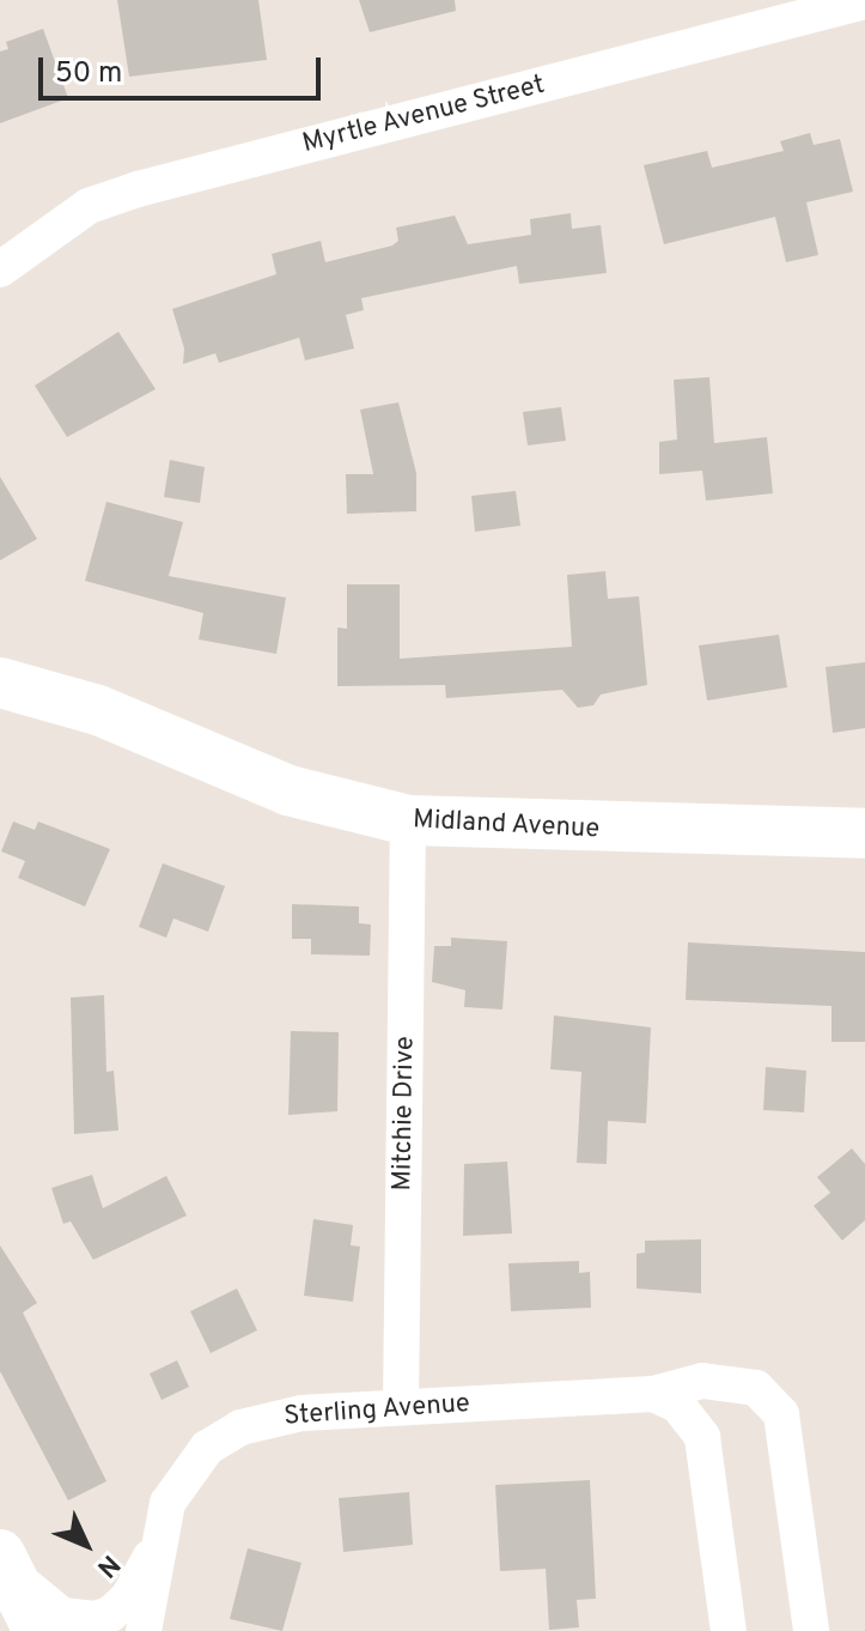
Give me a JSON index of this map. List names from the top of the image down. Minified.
{"streets":{"street":["Myrtle Avenue Street","Midland Avenue","Mitchie Drive","Sterling Avenue"]},"crossings":[["Midland Avenue","Mitchie Drive"],["Mitchie Drive","Sterling Avenue"]],"scale_bar":"50 m","north":"bottom right"}
